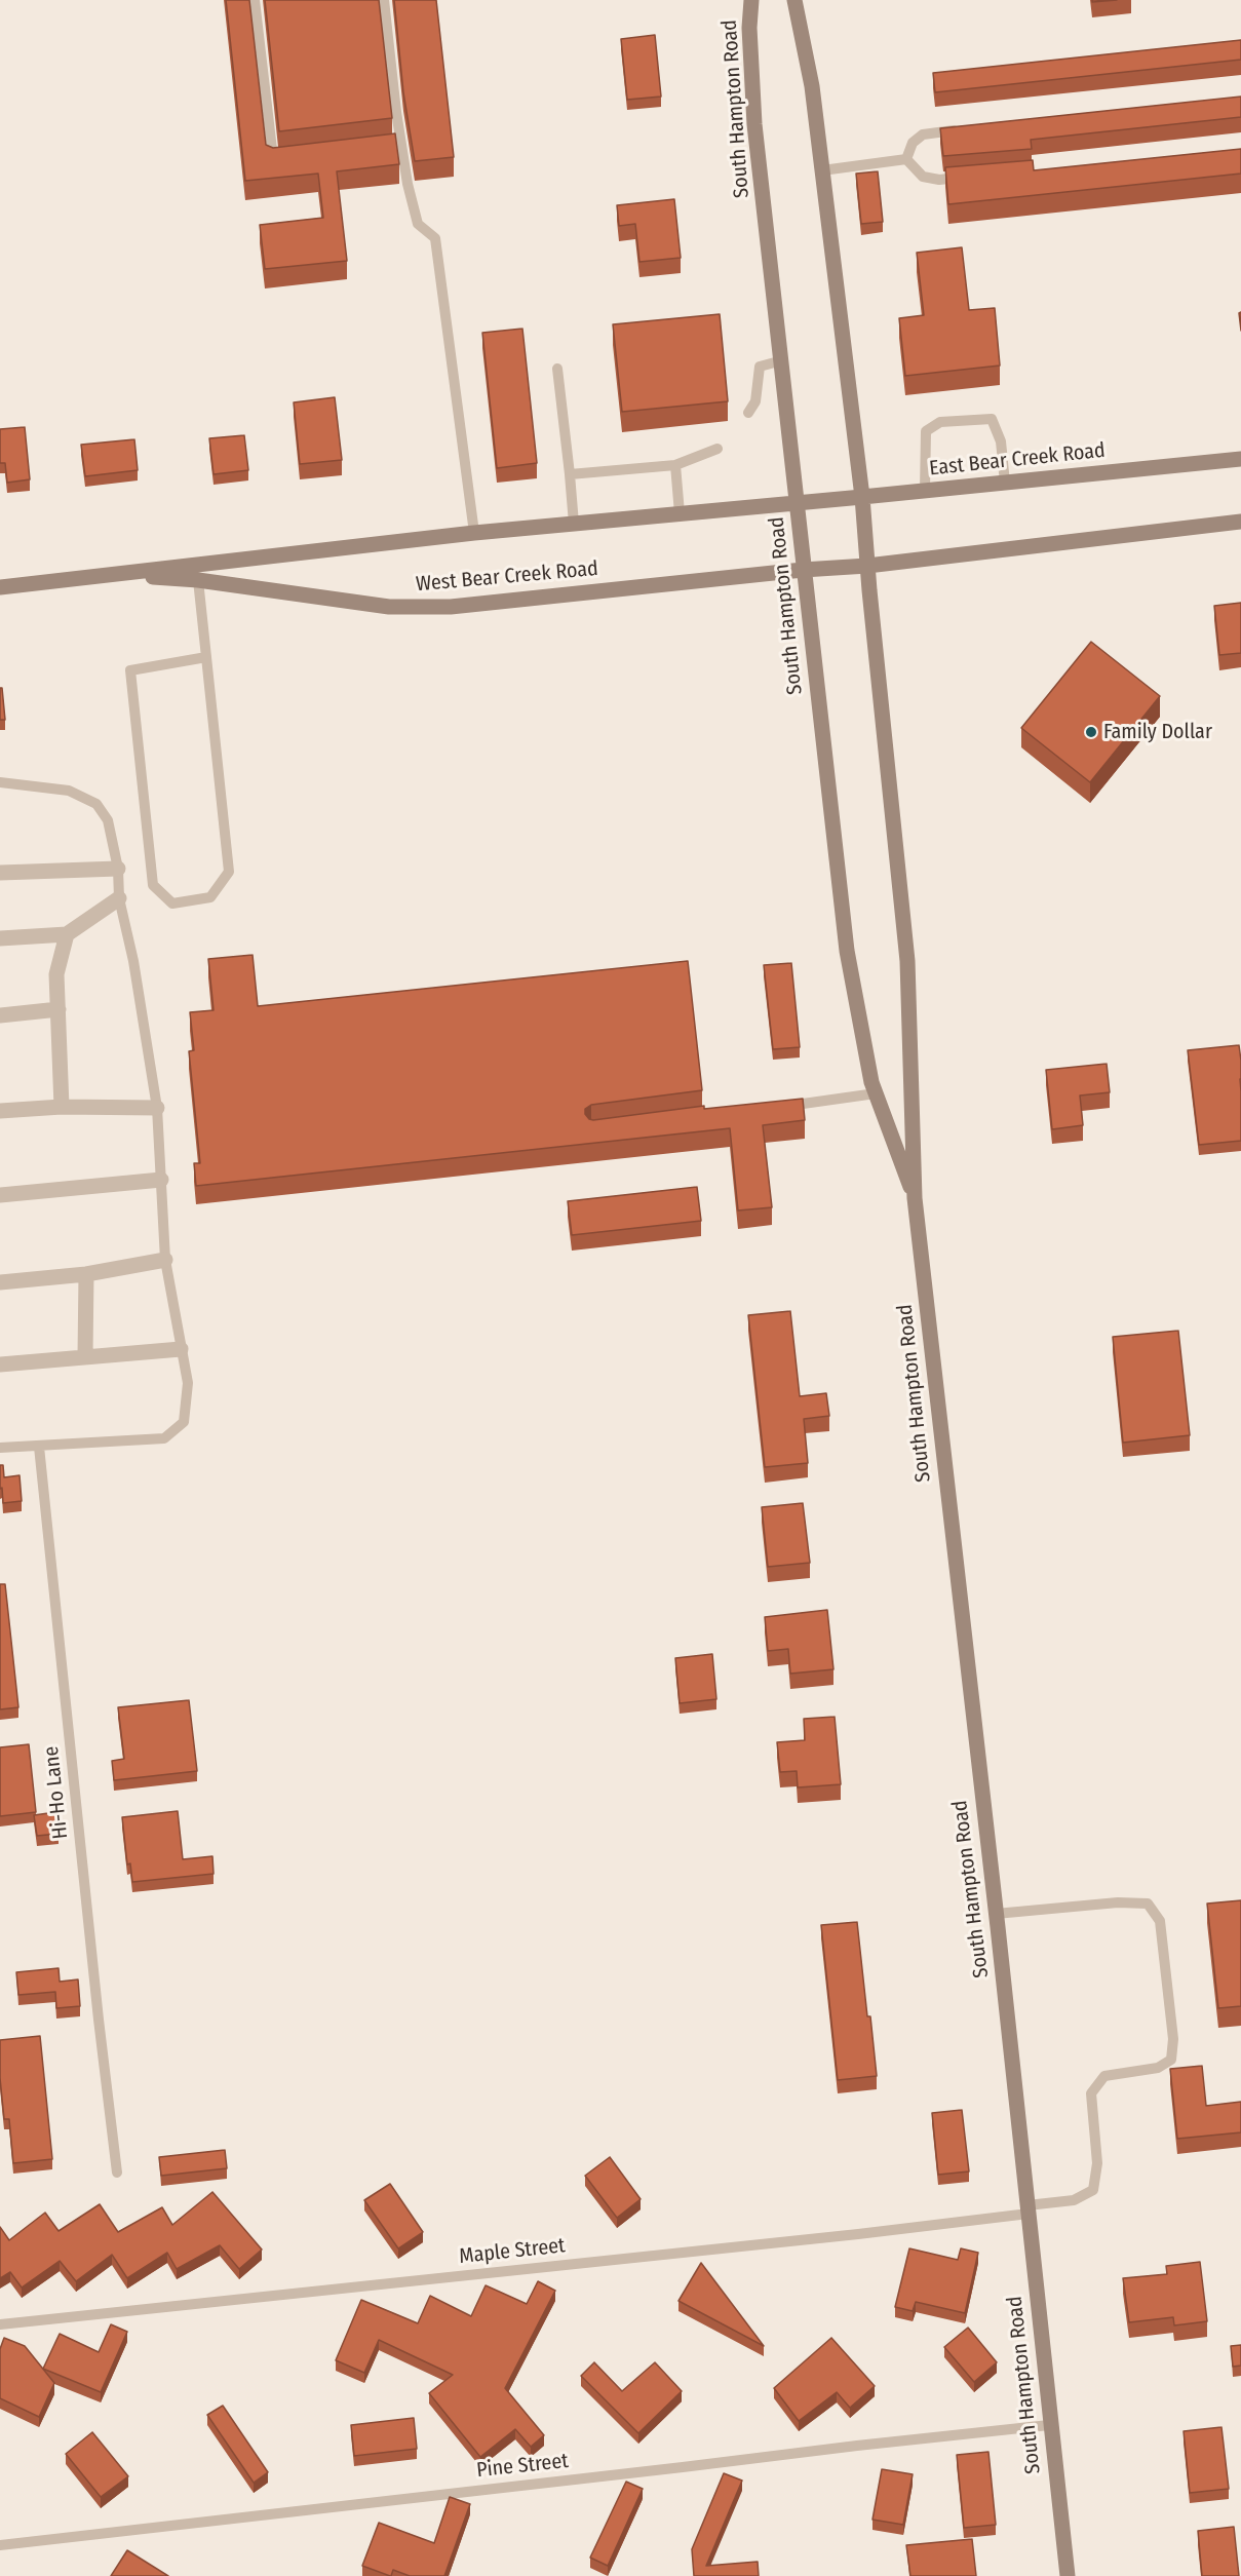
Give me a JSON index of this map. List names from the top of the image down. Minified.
{"streets":{"main road":["South Hampton Road","East Bear Creek Road","West Bear Creek Road"],"lane":["Hi-Ho Lane","Maple Street","Pine Street"]},"crossings":[["South Hampton Road","East Bear Creek Road"],["South Hampton Road","West Bear Creek Road"],["South Hampton Road","Maple Street"],["South Hampton Road","Pine Street"],["East Bear Creek Road","West Bear Creek Road"]],"places":["Family Dollar"]}
